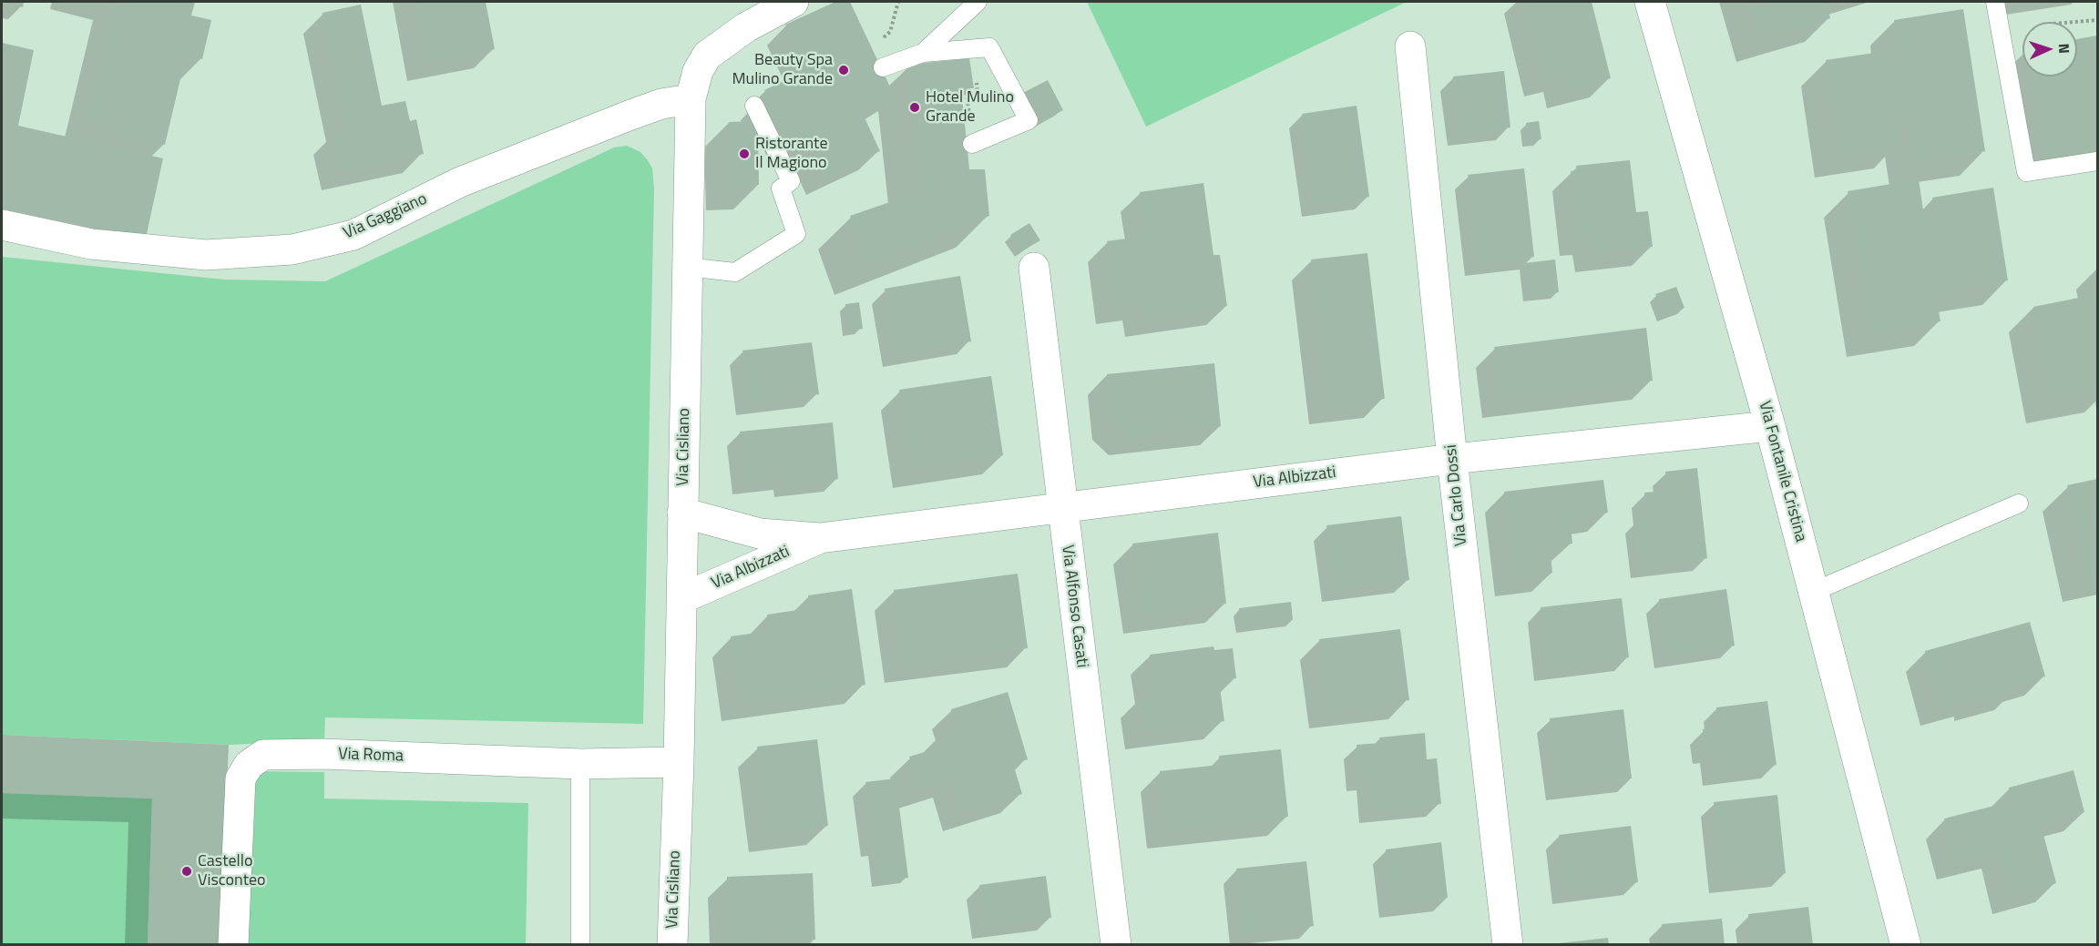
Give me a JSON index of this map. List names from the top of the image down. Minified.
{"streets":{"street":["Via Gaggiano","Via Cisliano","Via Fontanile Cristina","Via Albizzati","Via Carlo Dossi","Via Alfonso Casati","Via Roma"]},"crossings":[["Via Gaggiano","Via Cisliano"],["Via Cisliano","Via Albizzati"],["Via Cisliano","Via Roma"],["Via Fontanile Cristina","Via Albizzati"],["Via Albizzati","Via Carlo Dossi"],["Via Albizzati","Via Alfonso Casati"]],"places":["Beauty Spa Mulino Grande","Hotel Mulino Grande","Ristorante Il Magiono","Castello Visconteo"],"north":"right"}
